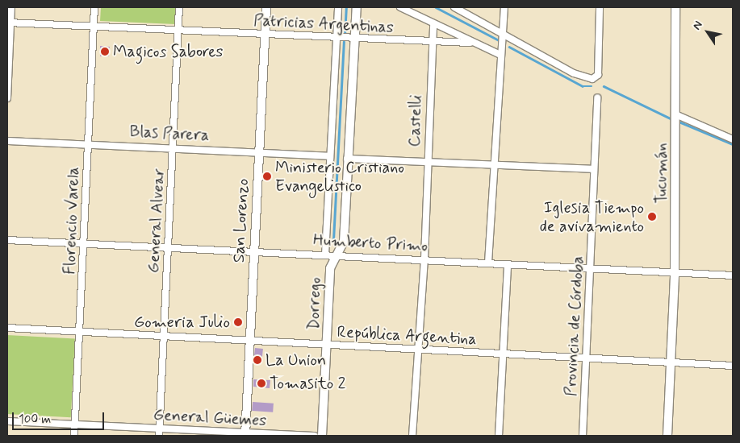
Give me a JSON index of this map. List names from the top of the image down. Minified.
{"streets":{"street":["Patricias Argentinas","Castelli","Blas Parera","Tucumán","Florencio Varela","General Alvear","San Lorenzo","Humberto Primo","Dorrego","Provincia de Córdoba","República Argentina","General Güemes"]},"crossings":[["Patricias Argentinas","Castelli"],["Patricias Argentinas","Florencio Varela"],["Patricias Argentinas","General Alvear"],["Patricias Argentinas","San Lorenzo"],["Patricias Argentinas","Dorrego"],["Castelli","Humberto Primo"],["Castelli","República Argentina"],["Blas Parera","Florencio Varela"],["Blas Parera","General Alvear"],["Blas Parera","San Lorenzo"],["Blas Parera","Dorrego"],["Tucumán","Humberto Primo"],["Tucumán","República Argentina"],["Florencio Varela","Humberto Primo"],["Florencio Varela","República Argentina"],["Florencio Varela","General Güemes"],["General Alvear","Humberto Primo"],["General Alvear","República Argentina"],["General Alvear","General Güemes"],["San Lorenzo","Humberto Primo"],["San Lorenzo","República Argentina"],["San Lorenzo","General Güemes"],["Humberto Primo","Dorrego"],["Humberto Primo","Provincia de Córdoba"],["Dorrego","República Argentina"],["Provincia de Córdoba","República Argentina"]],"places":["Magicos Sabores","Ministerio Cristiano Evangelistico","Iglesia Tiempo de avivamiento","Gomeria Julio","La Union","Tomasito 2"],"scale_bar":"100 m","north":"top left"}
